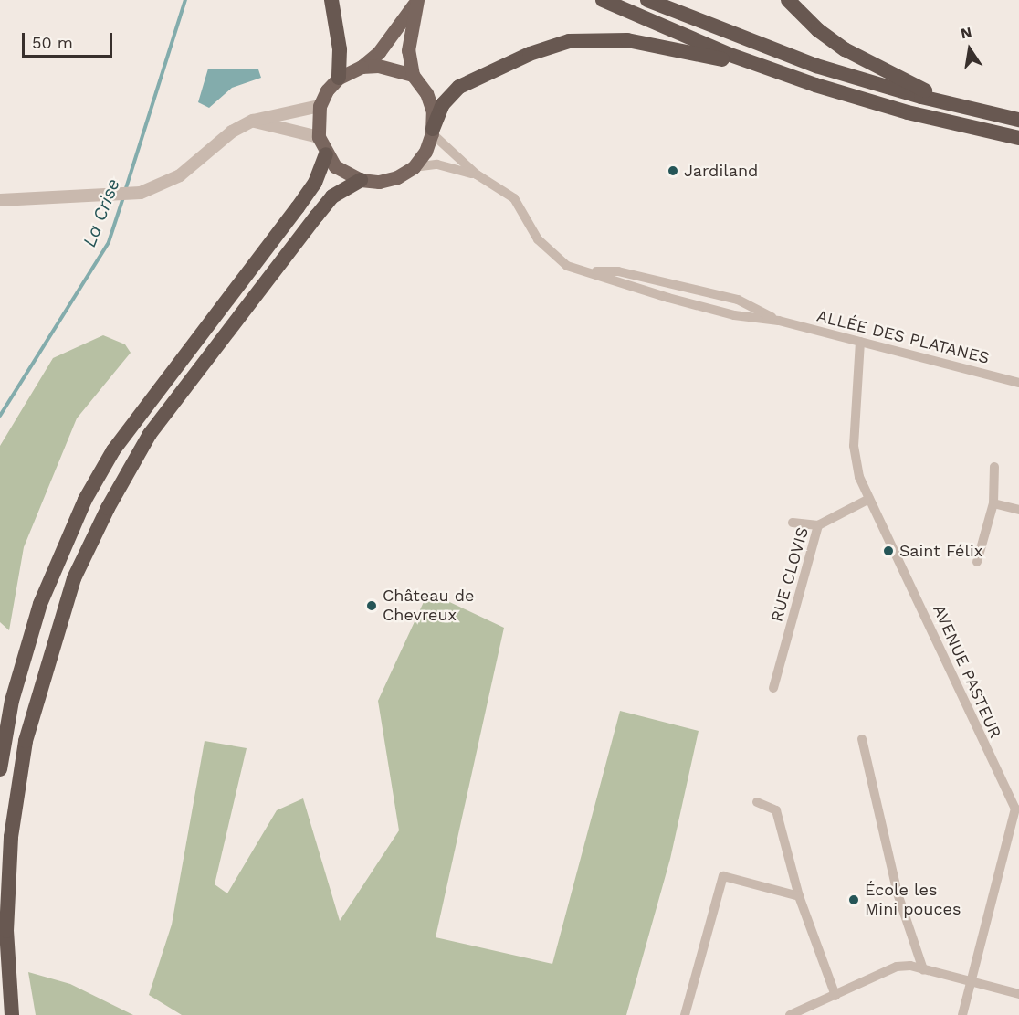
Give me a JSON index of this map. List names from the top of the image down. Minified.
{"streets":{"street":["ALLÉE DES PLATANES","RUE CLOVIS","AVENUE PASTEUR"]},"crossings":[["ALLÉE DES PLATANES","AVENUE PASTEUR"],["RUE CLOVIS","AVENUE PASTEUR"]],"water":["La Crise"],"places":["Jardiland","Saint Félix","Château de Chevreux","École les Mini pouces"],"scale_bar":"50 m","north":"top"}
